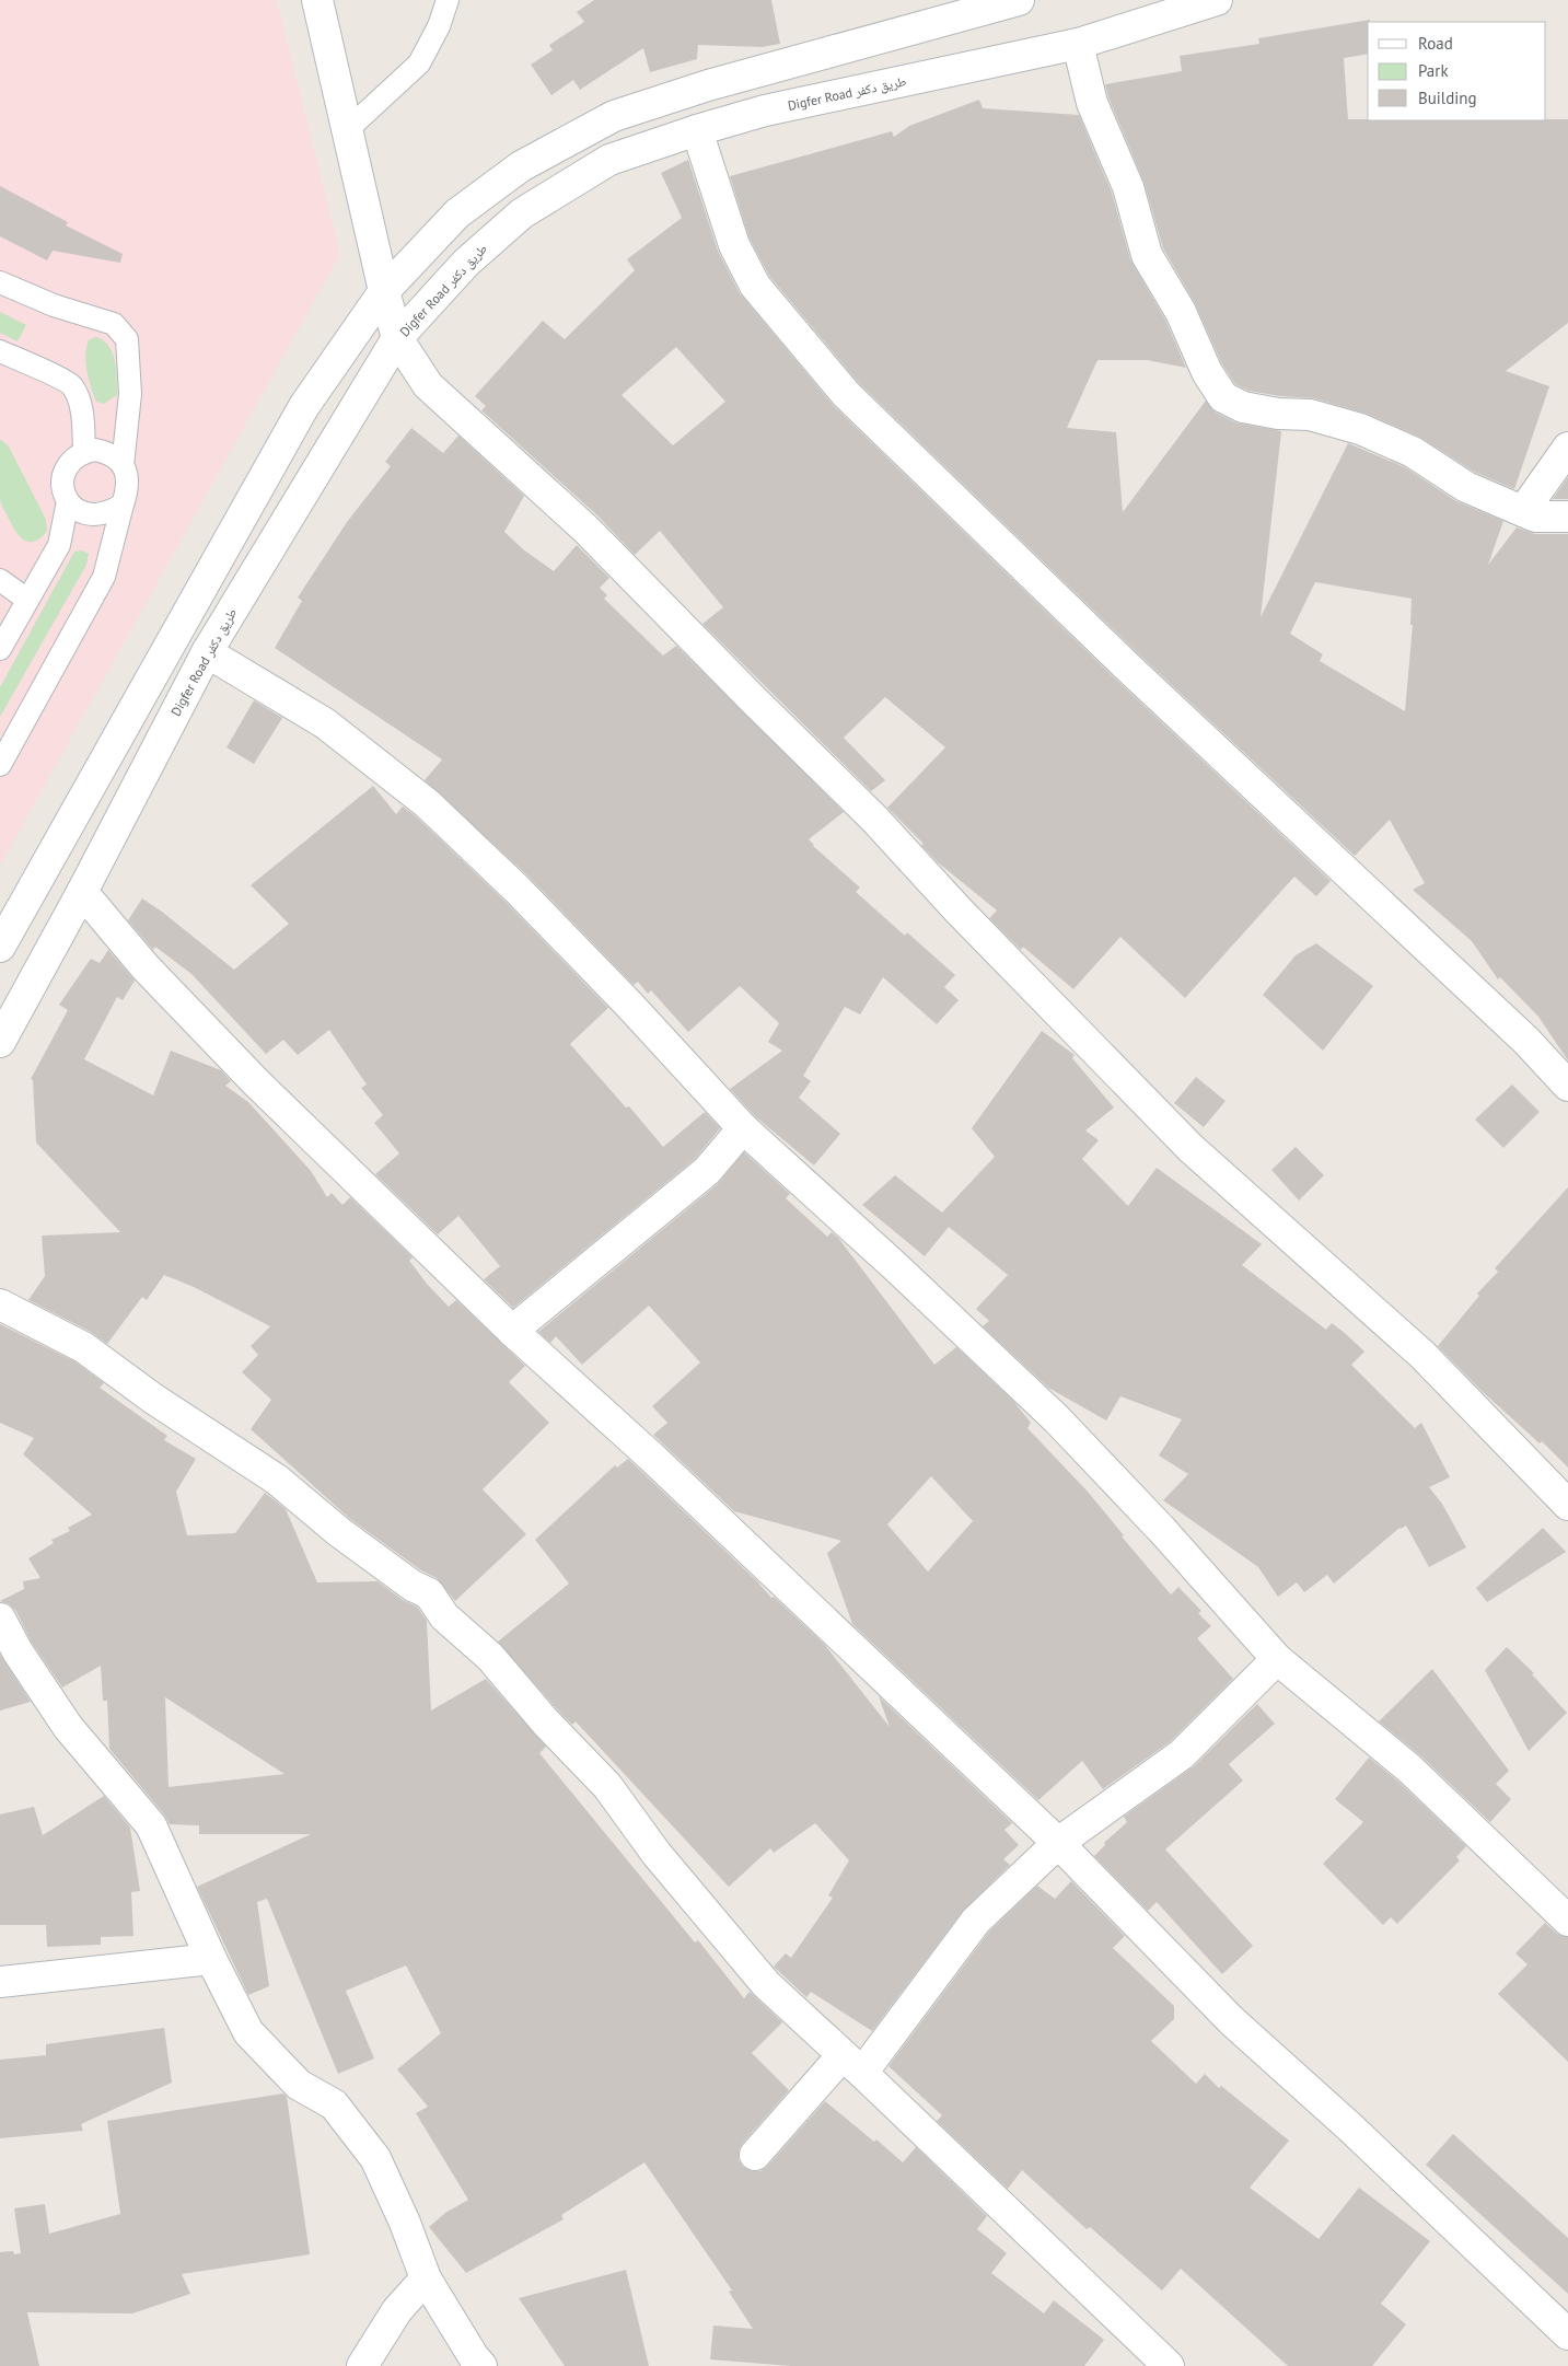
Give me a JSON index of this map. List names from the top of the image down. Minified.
{"streets":{"street":["Digfer Road طريق دكفر"]},"legend":["Road","Park","Building"]}
